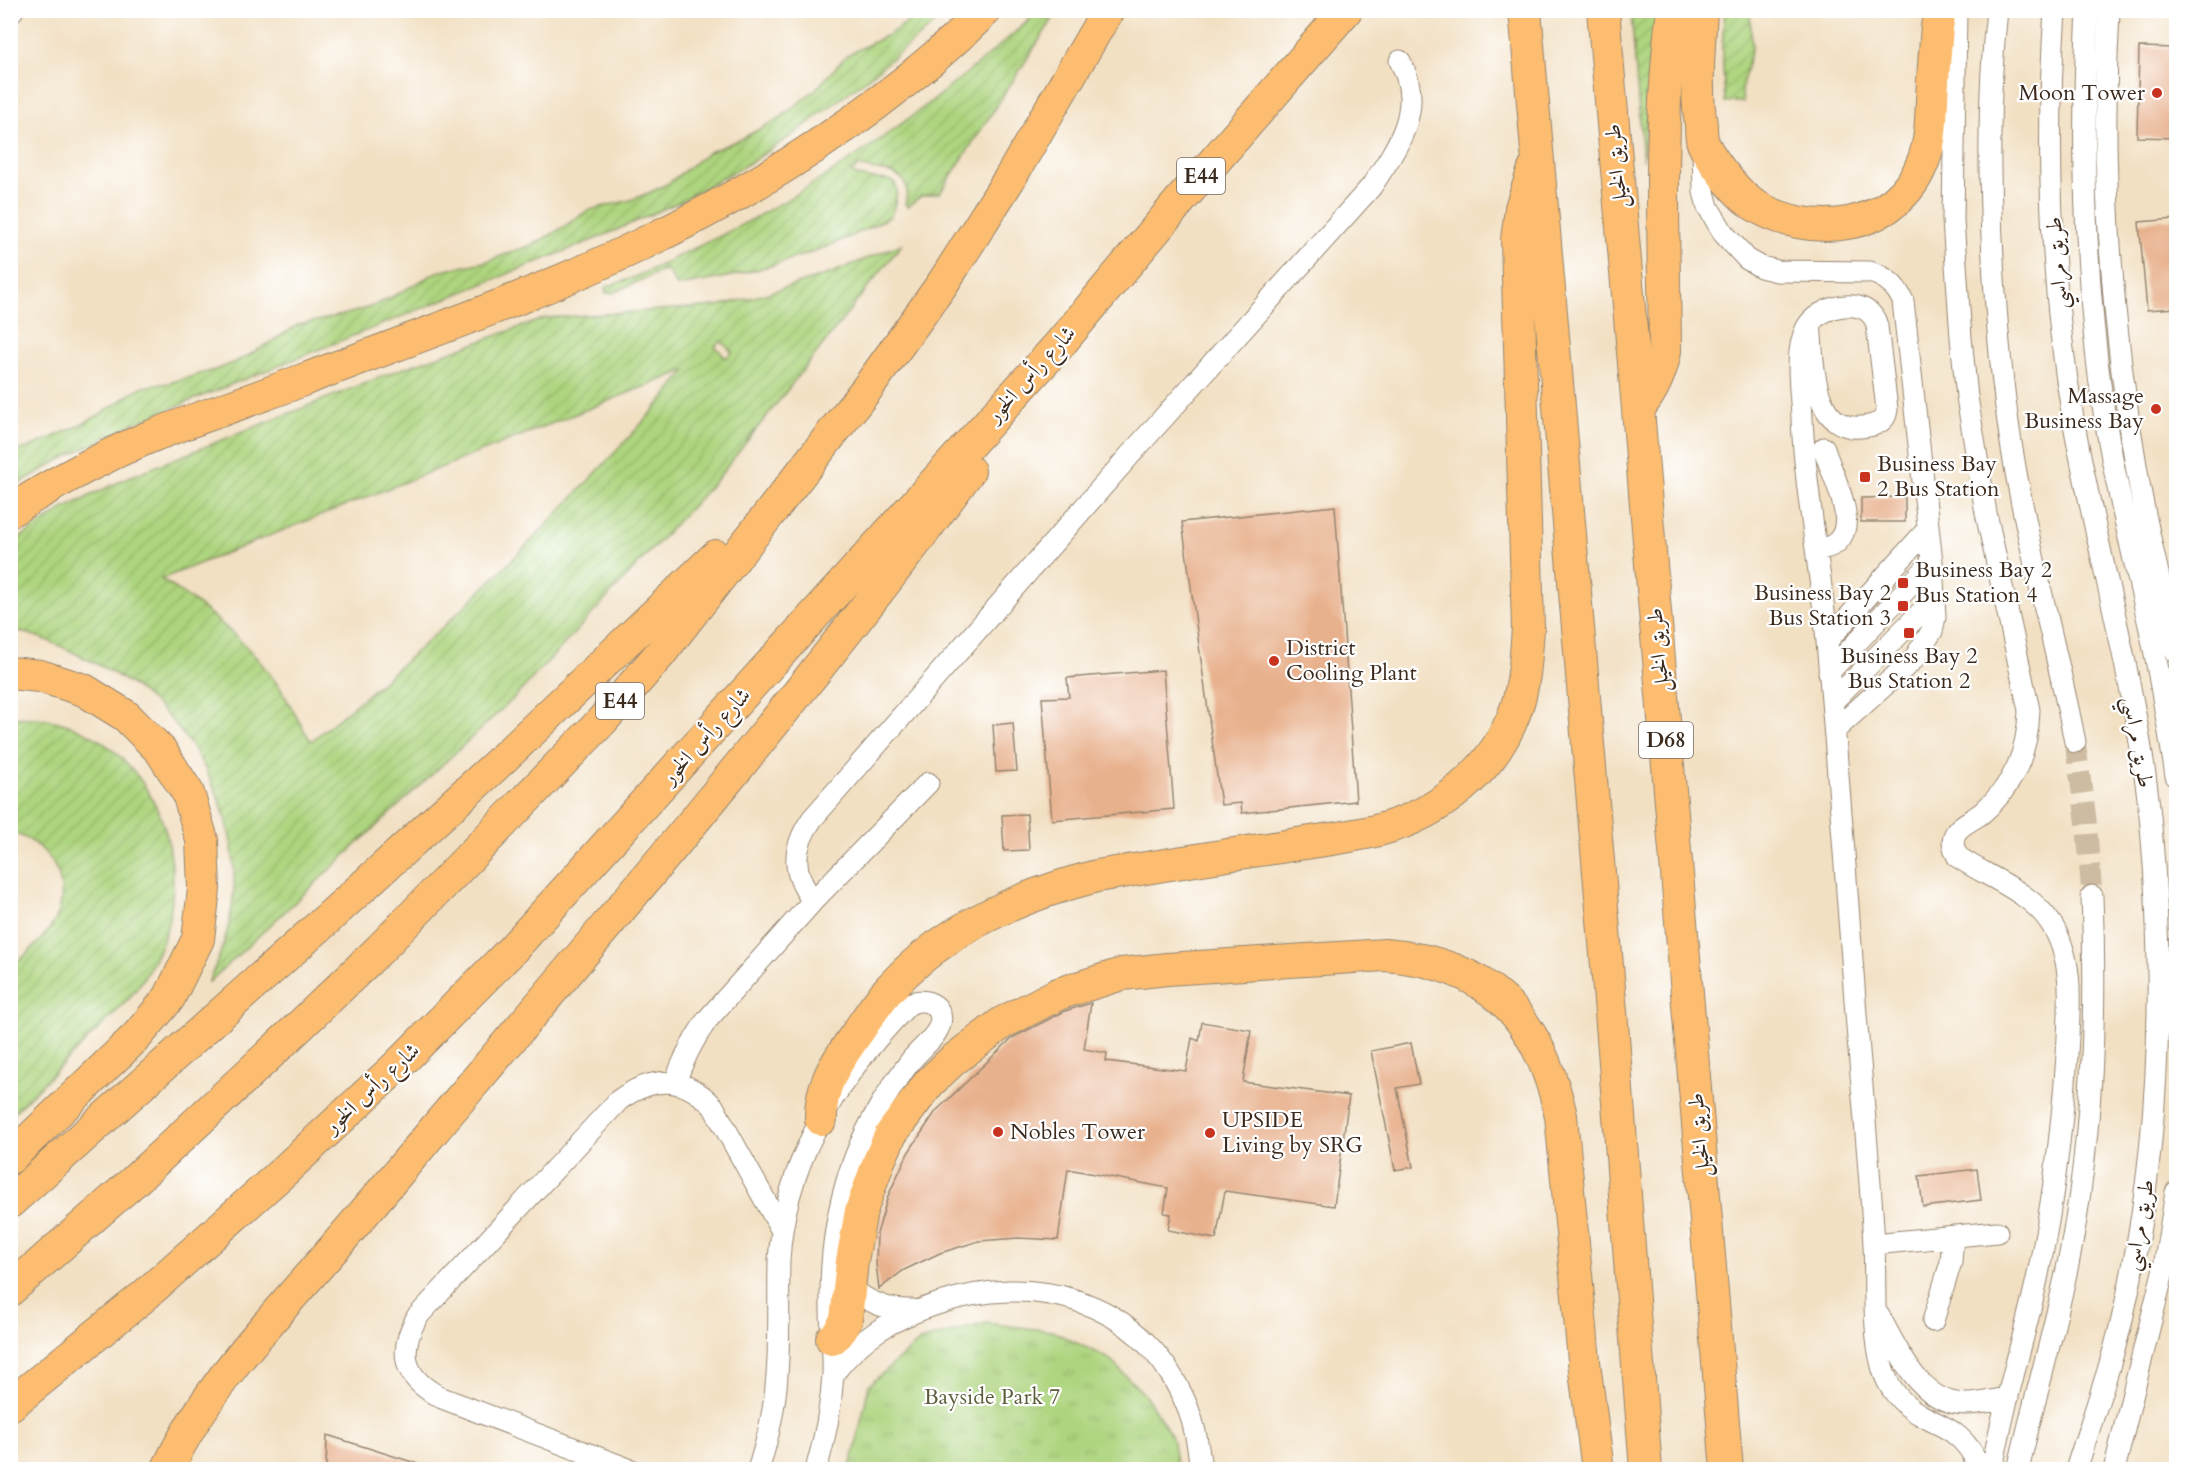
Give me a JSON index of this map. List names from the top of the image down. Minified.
{"streets":{"highway":["طريق الخيل","E44","شارع رأس الخور","D68"],"street":["طريق مراسي"]},"parks":["Bayside Park 7"],"places":{"other":["Moon Tower","Massage Business Bay","District Cooling Plant","Nobles Tower","UPSIDE Living by SRG"],"transit":["Business Bay 2 Bus Station","Business Bay 2 Bus Station 4","Business Bay 2 Bus Station 3","Business Bay 2 Bus Station 2"]}}
